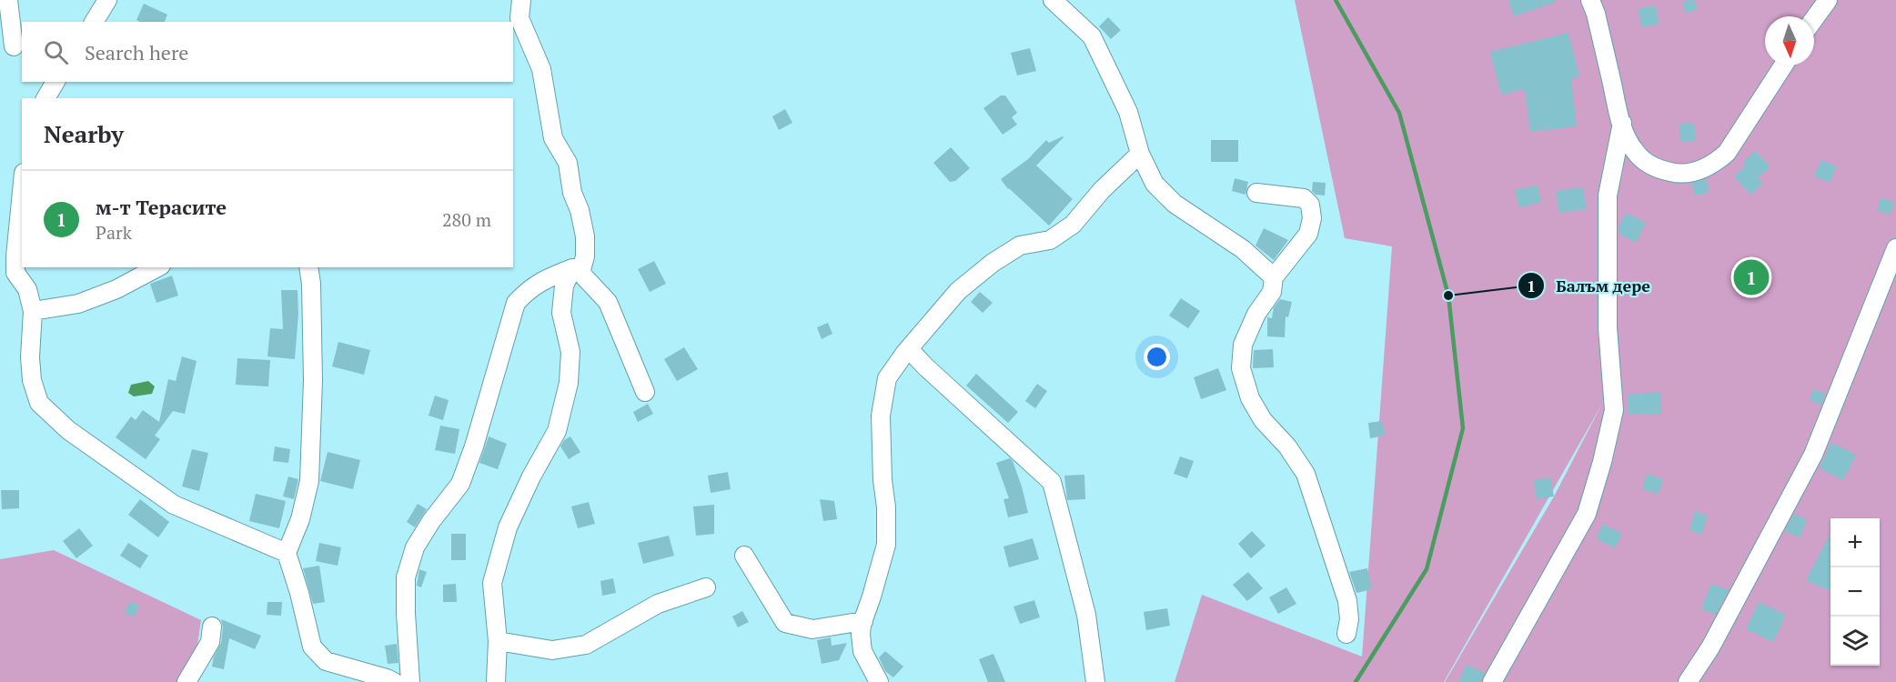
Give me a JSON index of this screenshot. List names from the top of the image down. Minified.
{"places":["Балъм дере"],"north":"bottom","page":{"search":"Search here","heading":"Nearby","list":[{"mark":"1","name":"м-т Терасите","note":"Park","value":"280 m"}],"pins":"1","map_buttons":["+","−"]}}
